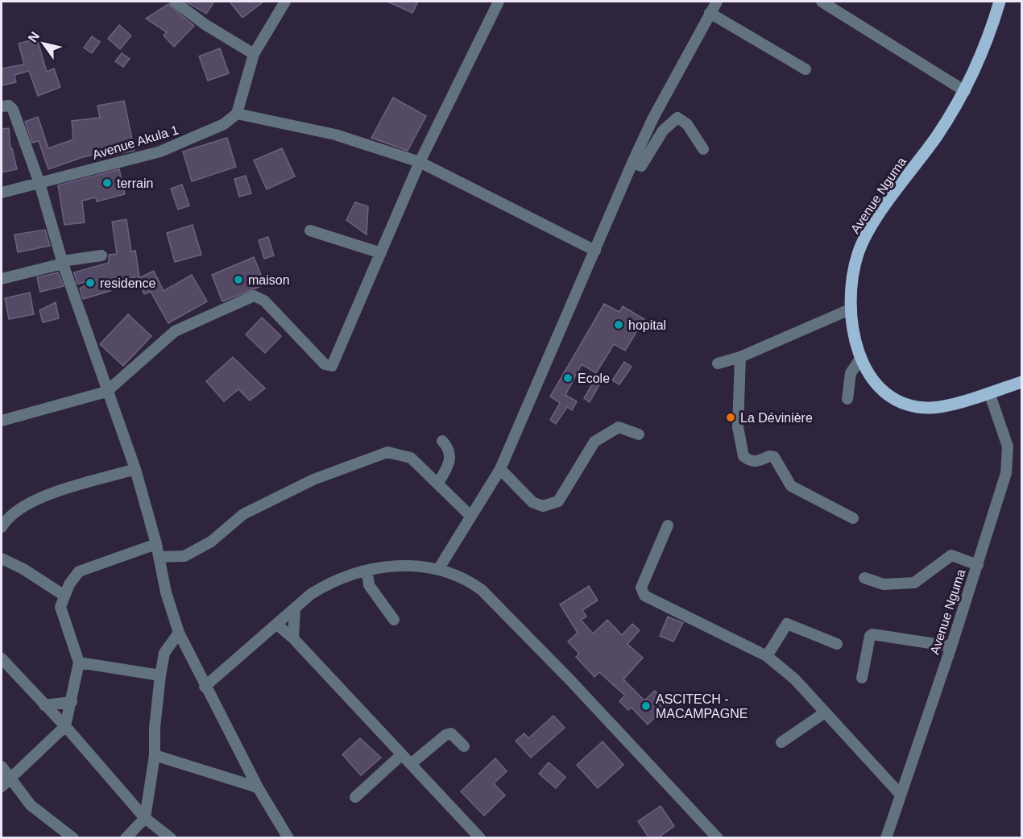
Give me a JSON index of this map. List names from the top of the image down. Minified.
{"streets":{"main road":["Avenue Nguma"],"street":["Avenue Akula 1"]},"places":["terrain","maison","residence","hopital","Ecole","La Dévinière","ASCITECH - MACAMPAGNE"],"north":"top left"}
